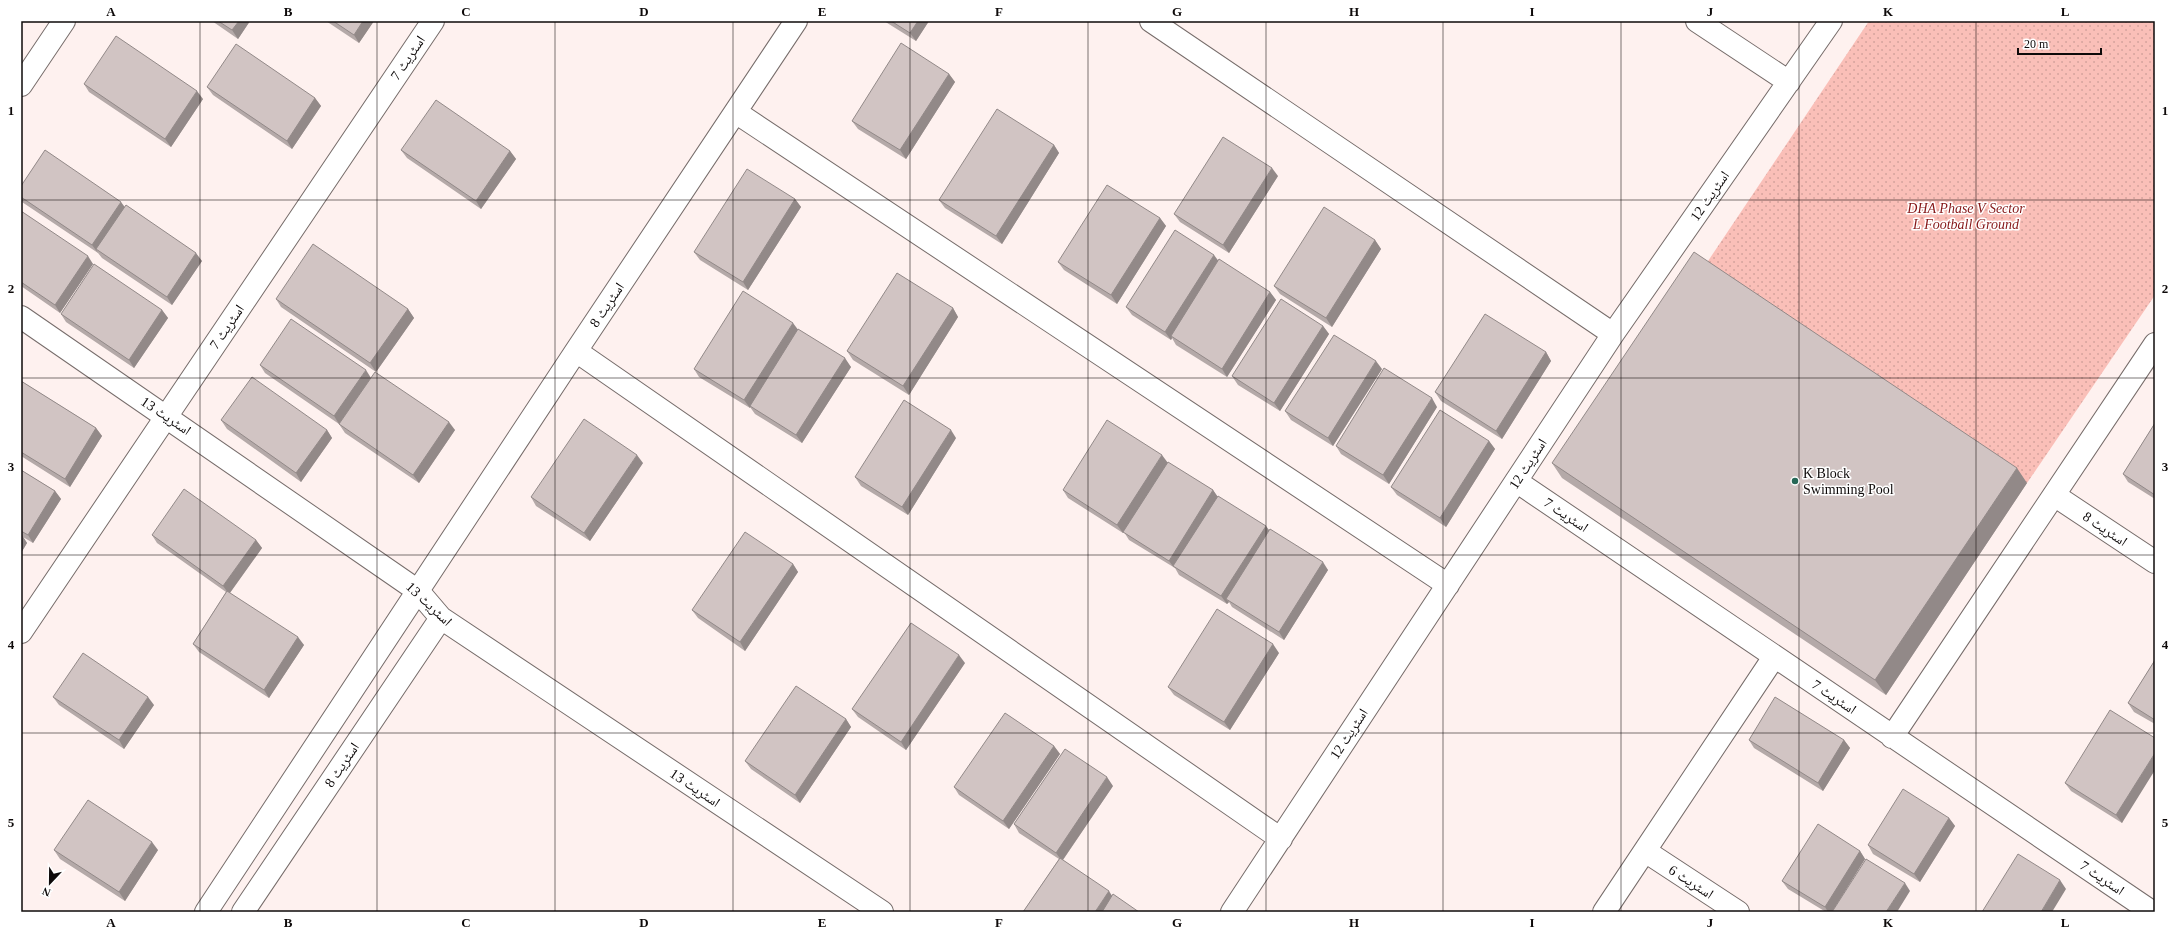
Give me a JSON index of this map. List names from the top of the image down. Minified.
{"streets":{"street":["اسٹریٹ 7","اسٹریٹ 12","اسٹریٹ 8","اسٹریٹ 13","اسٹریٹ 6"]},"crossings":[["اسٹریٹ 7","اسٹریٹ 12"],["اسٹریٹ 7","اسٹریٹ 13"],["اسٹریٹ 8","اسٹریٹ 13"]],"parks":["DHA Phase V Sector L Football Ground"],"places":["K Block Swimming Pool"],"scale_bar":"20 m","north":"bottom","grid":{"columns":["A","B","C","D","E","F","G","H","I","J","K","L"],"rows":["1","2","3","4","5"]}}
